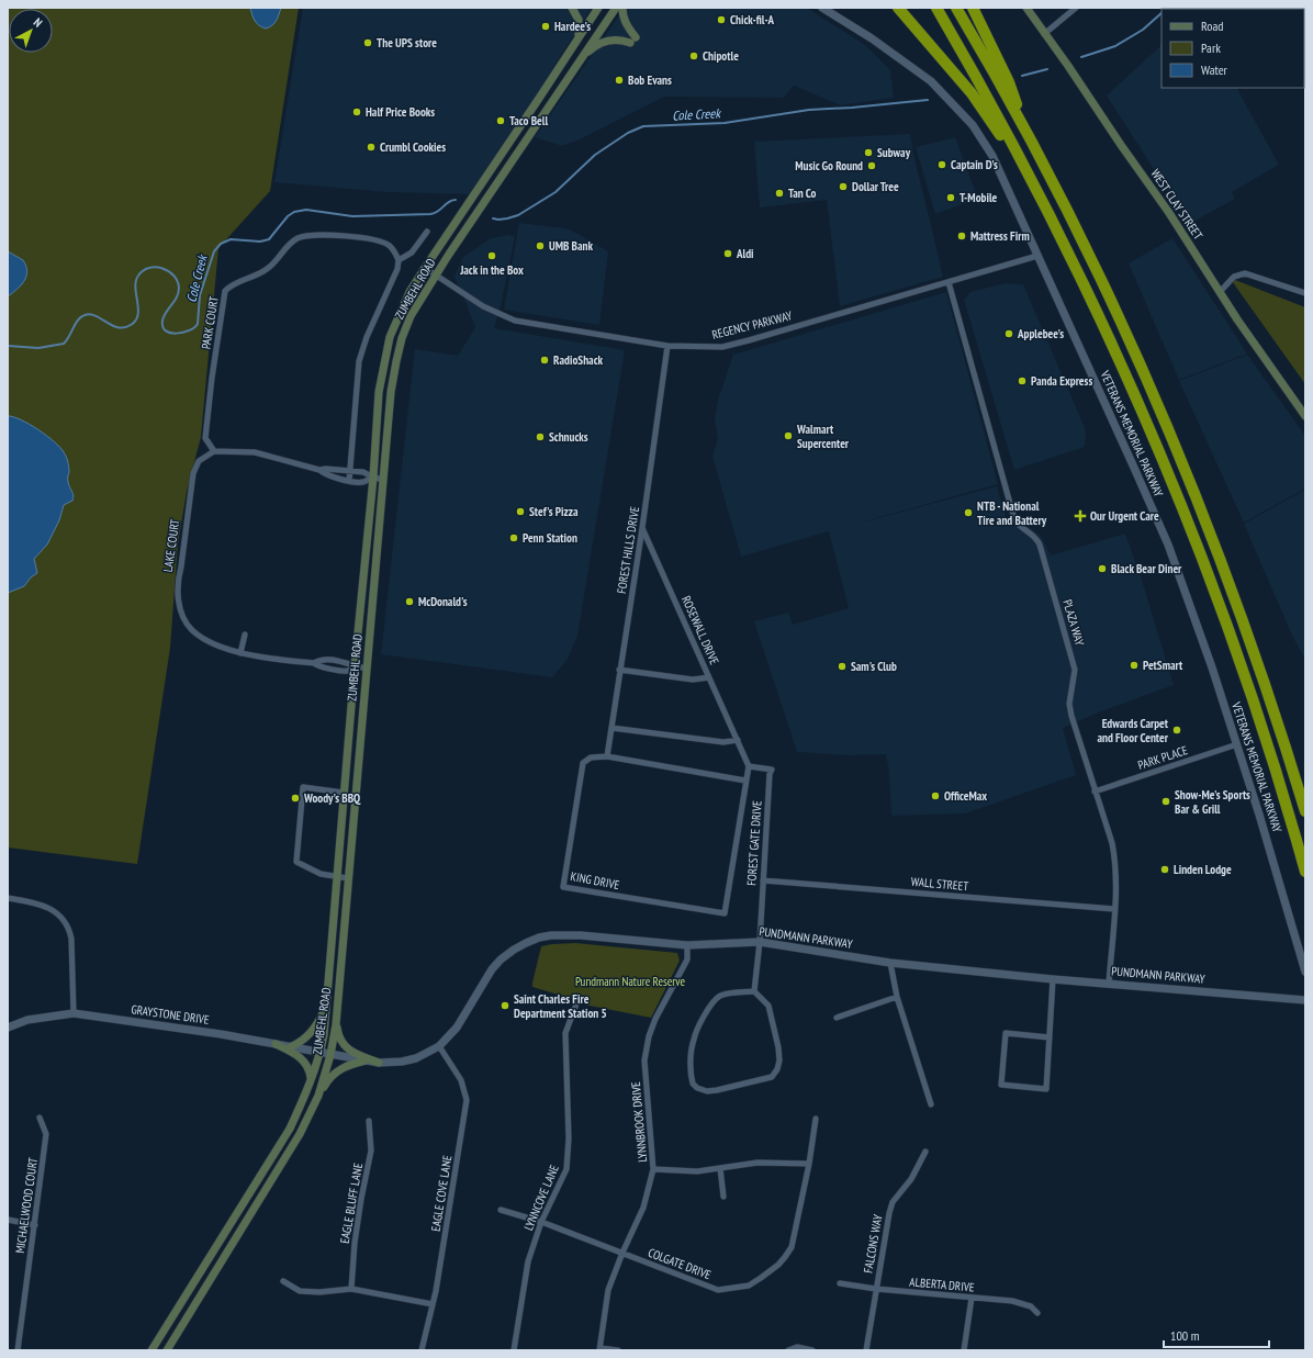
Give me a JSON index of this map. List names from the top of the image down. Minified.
{"streets":{"main road":["WEST CLAY STREET","ZUMBEHL ROAD"],"street":["PARK COURT","REGENCY PARKWAY","VETERANS MEMORIAL PARKWAY","LAKE COURT","FOREST HILLS DRIVE","PLAZA WAY","ROSEWALL DRIVE","PARK PLACE","FOREST GATE DRIVE","KING DRIVE","WALL STREET","PUNDMANN PARKWAY","GRAYSTONE DRIVE","LYNNBROOK DRIVE","EAGLE COVE LANE","LYNNCOVE LANE","EAGLE BLUFF LANE","MICHAELWOOD COURT","FALCONS WAY","COLGATE DRIVE","ALBERTA DRIVE"]},"crossings":[["ZUMBEHL ROAD","REGENCY PARKWAY"],["ZUMBEHL ROAD","LAKE COURT"],["ZUMBEHL ROAD","PUNDMANN PARKWAY"],["ZUMBEHL ROAD","GRAYSTONE DRIVE"],["PARK COURT","LAKE COURT"],["REGENCY PARKWAY","VETERANS MEMORIAL PARKWAY"],["REGENCY PARKWAY","FOREST HILLS DRIVE"],["REGENCY PARKWAY","PLAZA WAY"],["VETERANS MEMORIAL PARKWAY","PARK PLACE"],["FOREST HILLS DRIVE","ROSEWALL DRIVE"],["FOREST HILLS DRIVE","KING DRIVE"],["PLAZA WAY","PARK PLACE"],["PLAZA WAY","WALL STREET"],["PLAZA WAY","PUNDMANN PARKWAY"],["ROSEWALL DRIVE","FOREST GATE DRIVE"],["FOREST GATE DRIVE","WALL STREET"],["FOREST GATE DRIVE","PUNDMANN PARKWAY"],["PUNDMANN PARKWAY","GRAYSTONE DRIVE"],["PUNDMANN PARKWAY","LYNNBROOK DRIVE"],["PUNDMANN PARKWAY","EAGLE COVE LANE"],["LYNNBROOK DRIVE","COLGATE DRIVE"],["LYNNCOVE LANE","COLGATE DRIVE"],["FALCONS WAY","ALBERTA DRIVE"]],"water":["Cole Creek"],"parks":["Pundmann Nature Reserve"],"places":{"other":["Chick-fil-A","Hardee's","The UPS store","Chipotle","Bob Evans","Half Price Books","Taco Bell","Crumbl Cookies","Subway","Captain D's","Music Go Round","Dollar Tree","Tan Co","T-Mobile","Mattress Firm","UMB Bank","Aldi","Jack in the Box","Applebee's","RadioShack","Panda Express","Walmart Supercenter","Schnucks","Stef's Pizza","NTB - National Tire and Battery","Penn Station","Black Bear Diner","McDonald's","PetSmart","Sam's Club","Edwards Carpet and Floor Center","OfficeMax","Woody's BBQ","Show-Me's Sports Bar & Grill","Linden Lodge","Saint Charles Fire Department Station 5"],"health":["Our Urgent Care"]},"legend":["Road","Park","Water"],"scale_bar":"100 m","north":"top right"}
